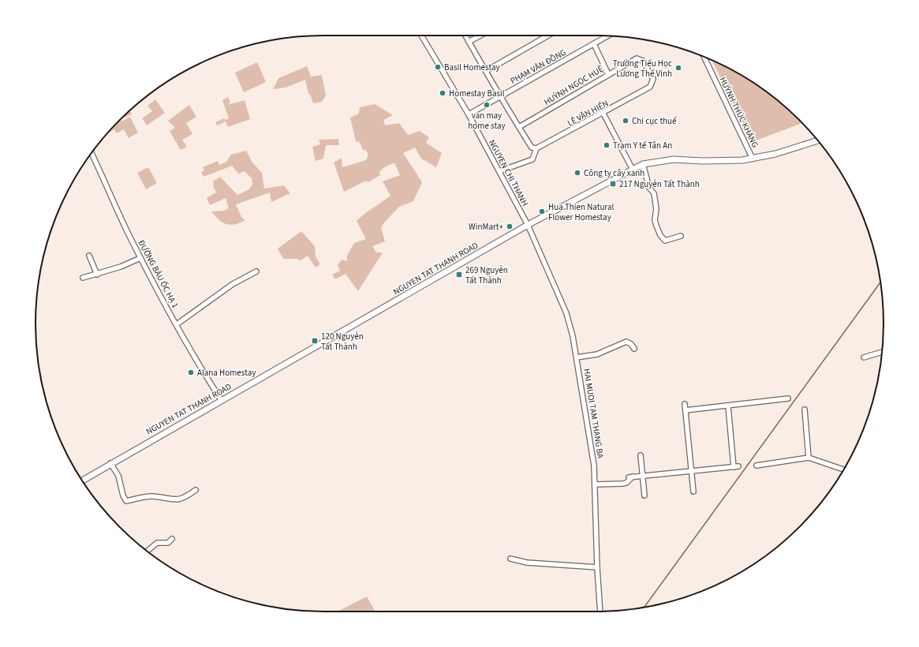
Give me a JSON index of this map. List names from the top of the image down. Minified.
{"streets":{"main road":["NGUYEN TAT THANH ROAD"],"street":["PHẠM VĂN ĐỒNG","HUỲNH NGỌC HUỆ","HUỲNH THÚC KHÁNG","LÊ VĂN HIẾN","NGUYEN CHI THANH","ĐƯỜNG BÀU ỐC HẠ 1","HAI MUOI TAM THANG BA"]},"crossings":[["PHẠM VĂN ĐỒNG","NGUYEN CHI THANH"],["HUỲNH NGỌC HUỆ","LÊ VĂN HIẾN"],["HUỲNH THÚC KHÁNG","NGUYEN TAT THANH ROAD"],["NGUYEN CHI THANH","NGUYEN TAT THANH ROAD"],["NGUYEN CHI THANH","HAI MUOI TAM THANG BA"],["NGUYEN TAT THANH ROAD","ĐƯỜNG BÀU ỐC HẠ 1"],["NGUYEN TAT THANH ROAD","HAI MUOI TAM THANG BA"]],"places":{"other":["Basil Homestay","Trường Tiếu Học Lương Thế Vinh","Homestay Basil","van may home stay","Chi cục thuế","Trạm Y tế Tân An","Công ty cây xanh","Hua Thien Natural Flower Homestay","WinMart+","Alana Homestay"],"transit":["217 Nguyễn Tất Thành","269 Nguyễn Tất Thành","120 Nguyễn Tất Thành"]}}
